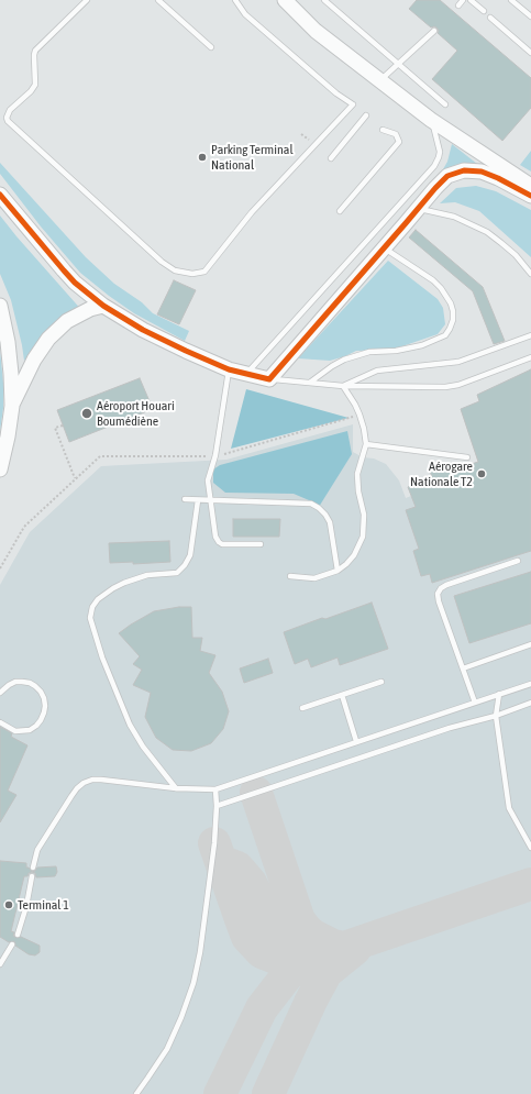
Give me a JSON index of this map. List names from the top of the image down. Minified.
{"places":["Parking Terminal National","Aéroport Houari Boumédiène","Aérogare Nationale T2","Terminal 1"]}
